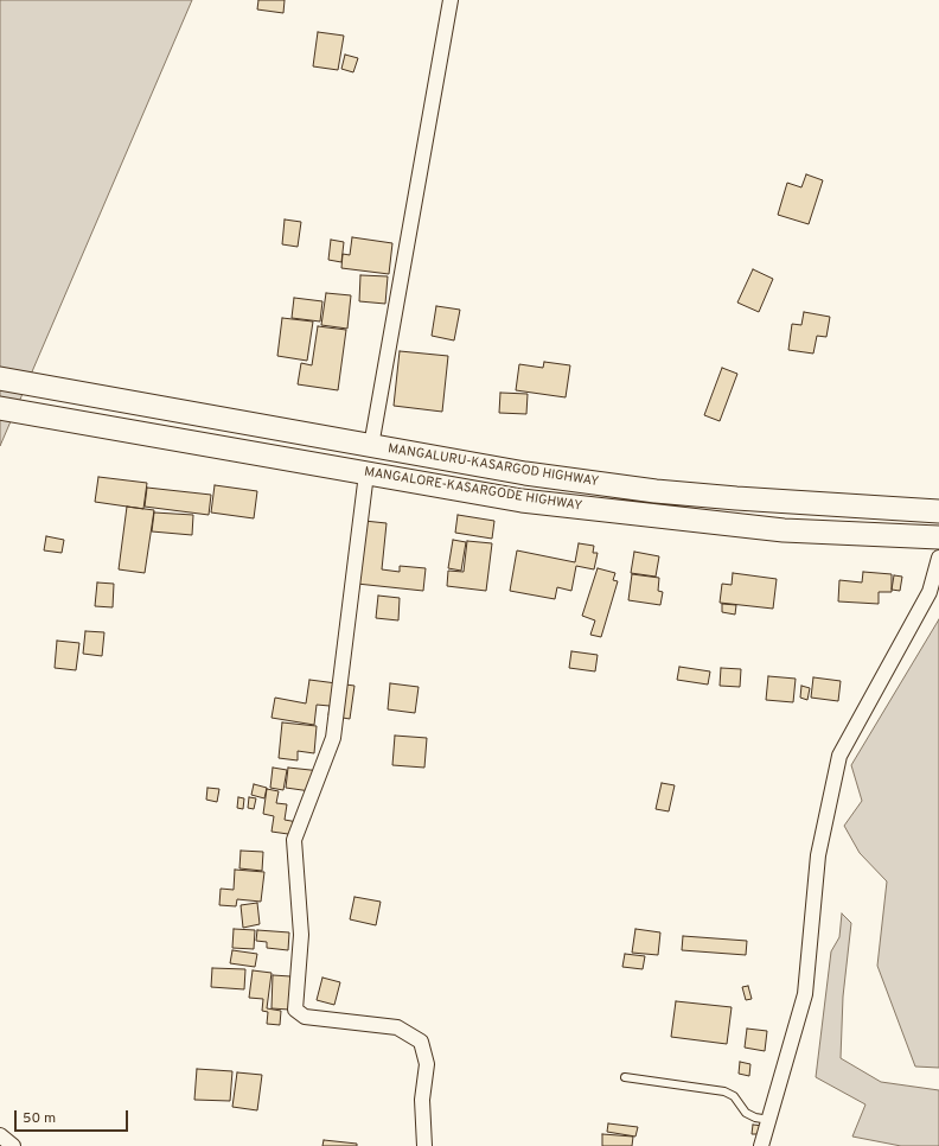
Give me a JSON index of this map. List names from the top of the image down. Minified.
{"streets":{"highway":["MANGALURU-KASARGOD HIGHWAY","MANGALORE-KASARGODE HIGHWAY"]},"scale_bar":"50 m"}
